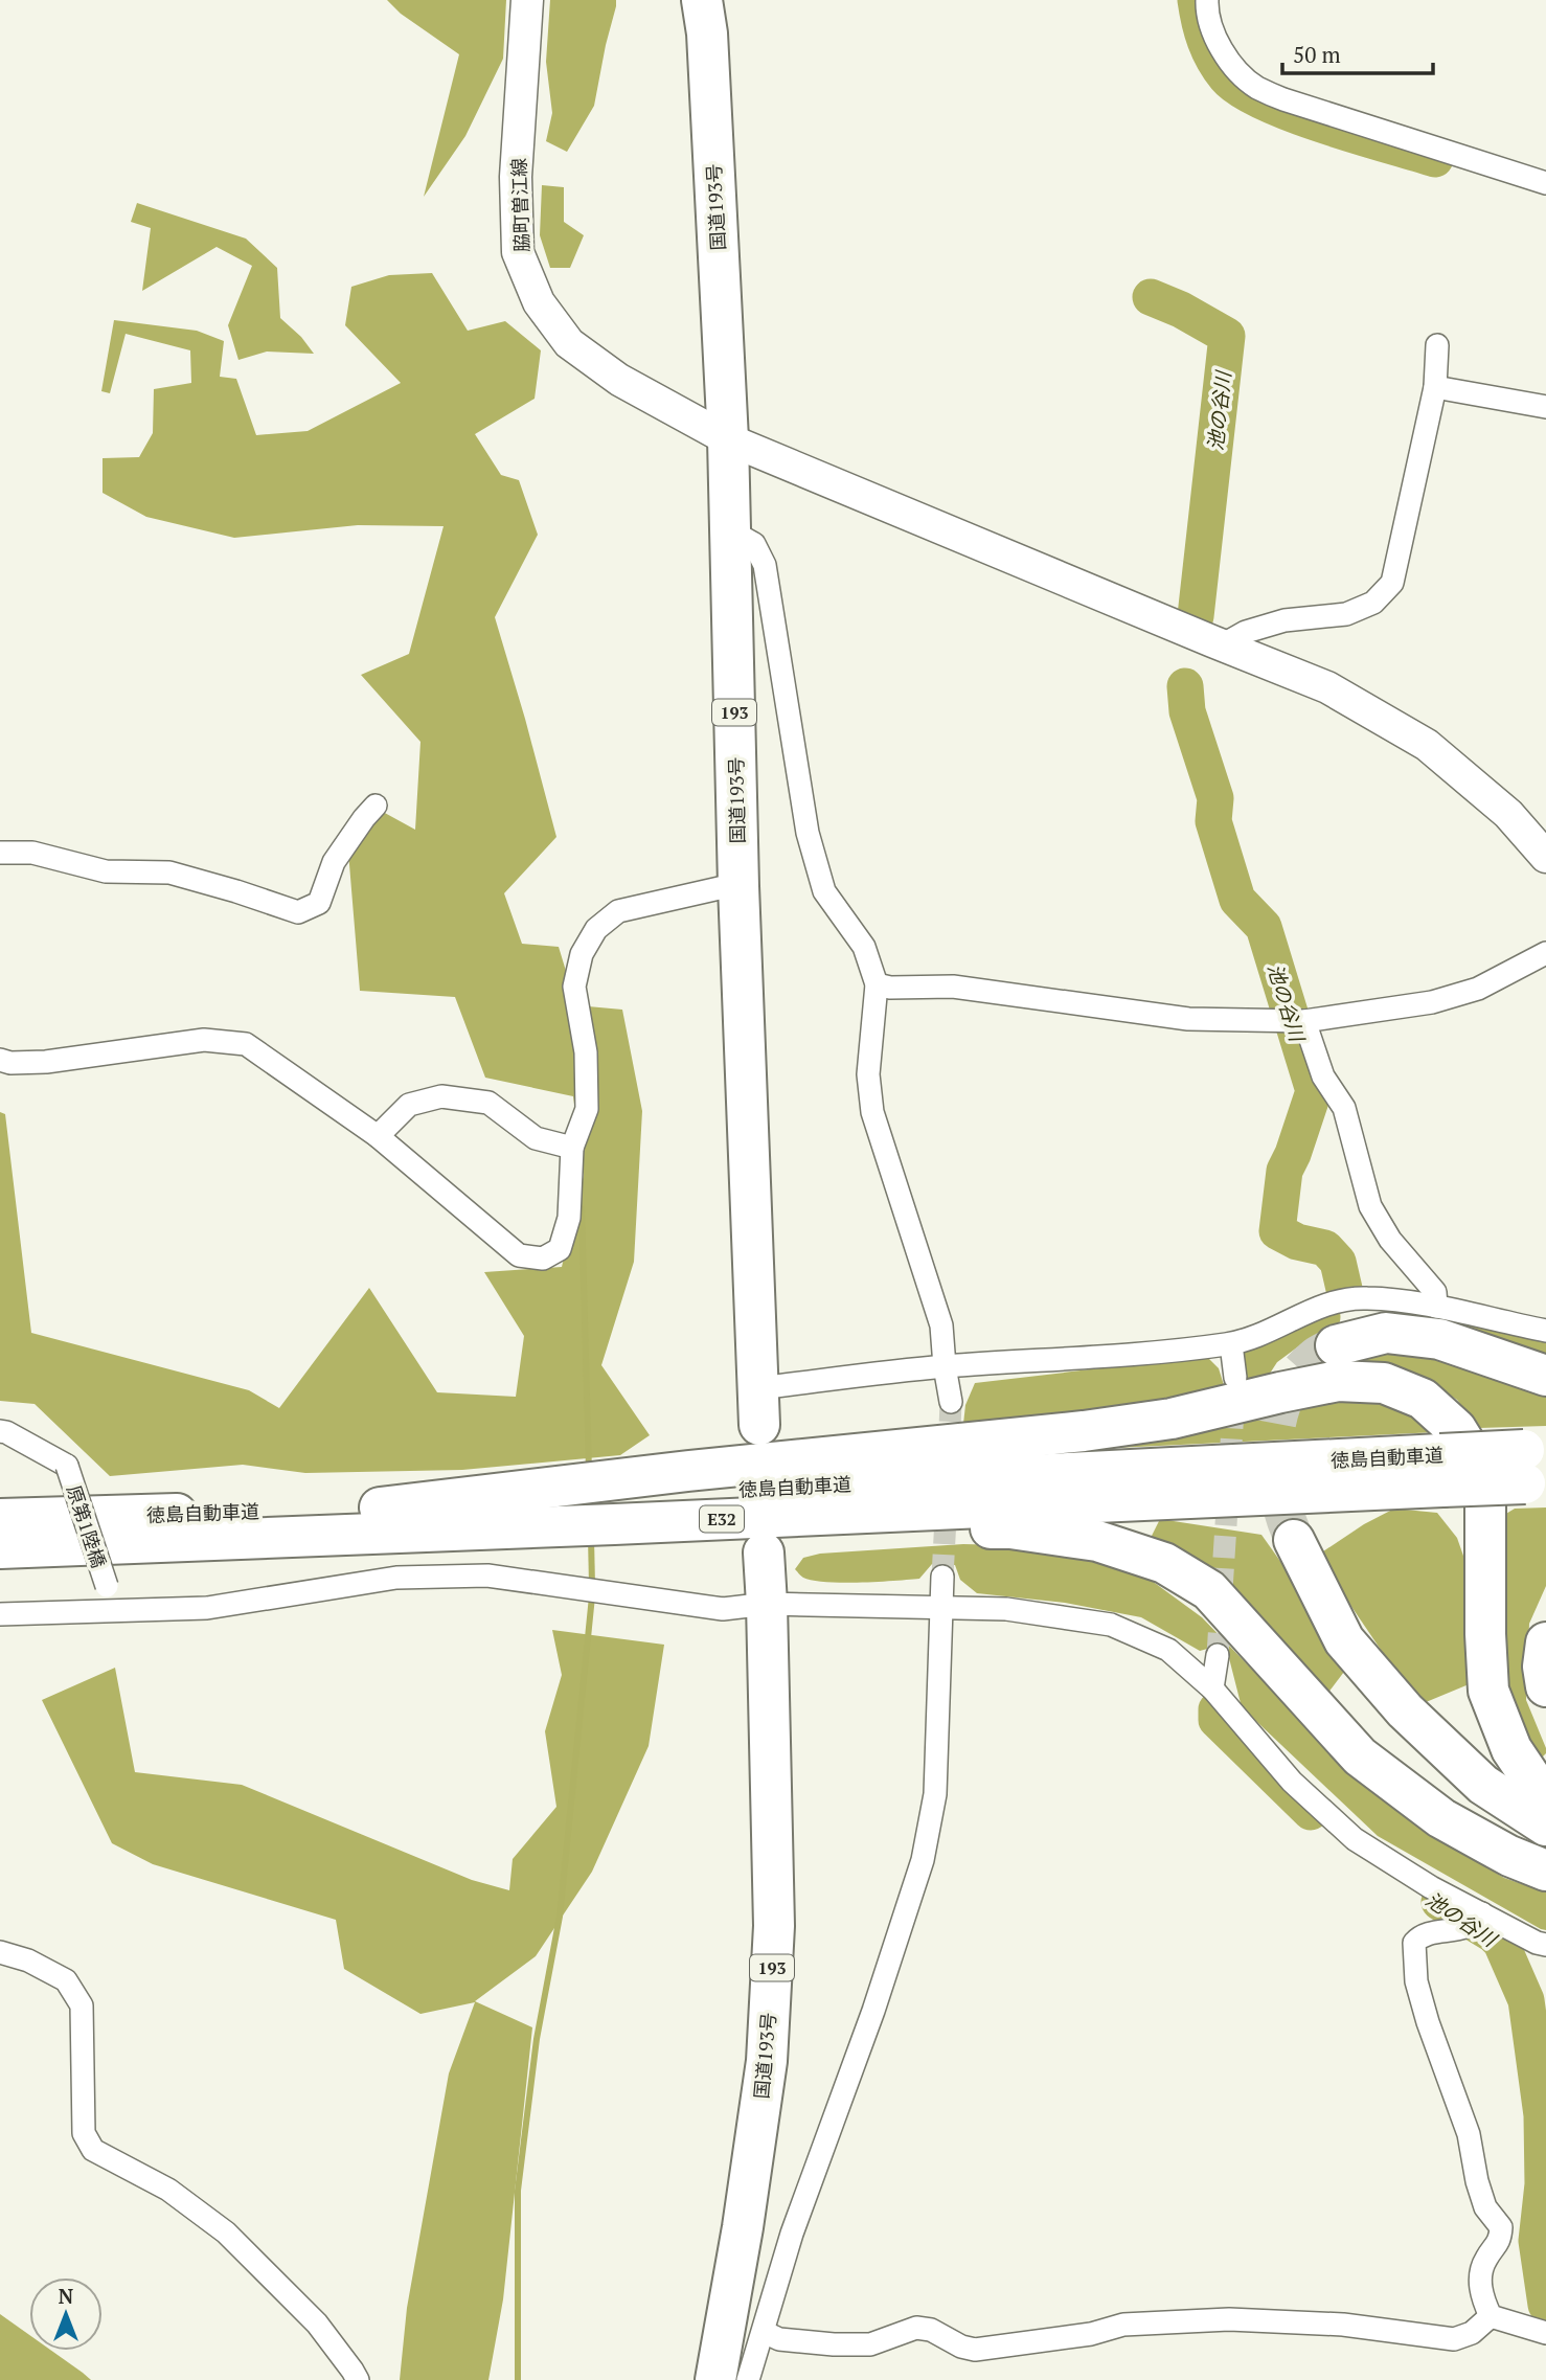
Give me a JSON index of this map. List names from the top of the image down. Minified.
{"streets":{"highway":["国道193号","193","徳島自動車道","E32"],"street":["脇町曽江線","原第1陸橋"]},"crossings":[["脇町曽江線","国道193号"]],"water":["池の谷川"],"scale_bar":"50 m","north":"top"}
